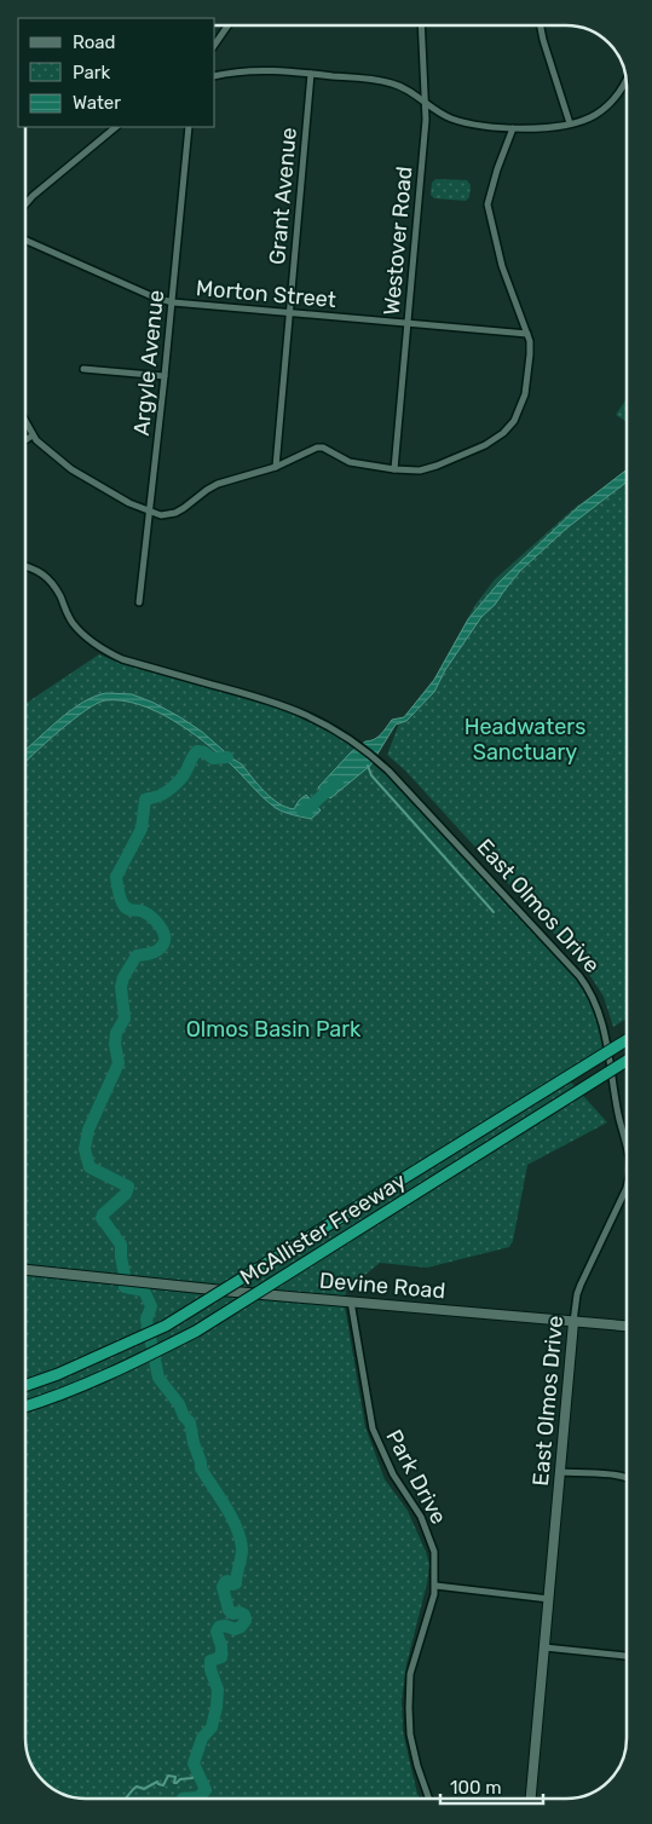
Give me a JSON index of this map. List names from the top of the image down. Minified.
{"streets":{"highway":["McAllister Freeway"],"street":["Grant Avenue","Westover Road","Morton Street","Argyle Avenue","East Olmos Drive","Devine Road","Park Drive"]},"crossings":[["Grant Avenue","Morton Street"],["Westover Road","Morton Street"],["Morton Street","Argyle Avenue"],["East Olmos Drive","Devine Road"],["Devine Road","Park Drive"]],"parks":["Headwaters Sanctuary","Olmos Basin Park"],"legend":["Road","Park","Water"],"scale_bar":"100 m"}
